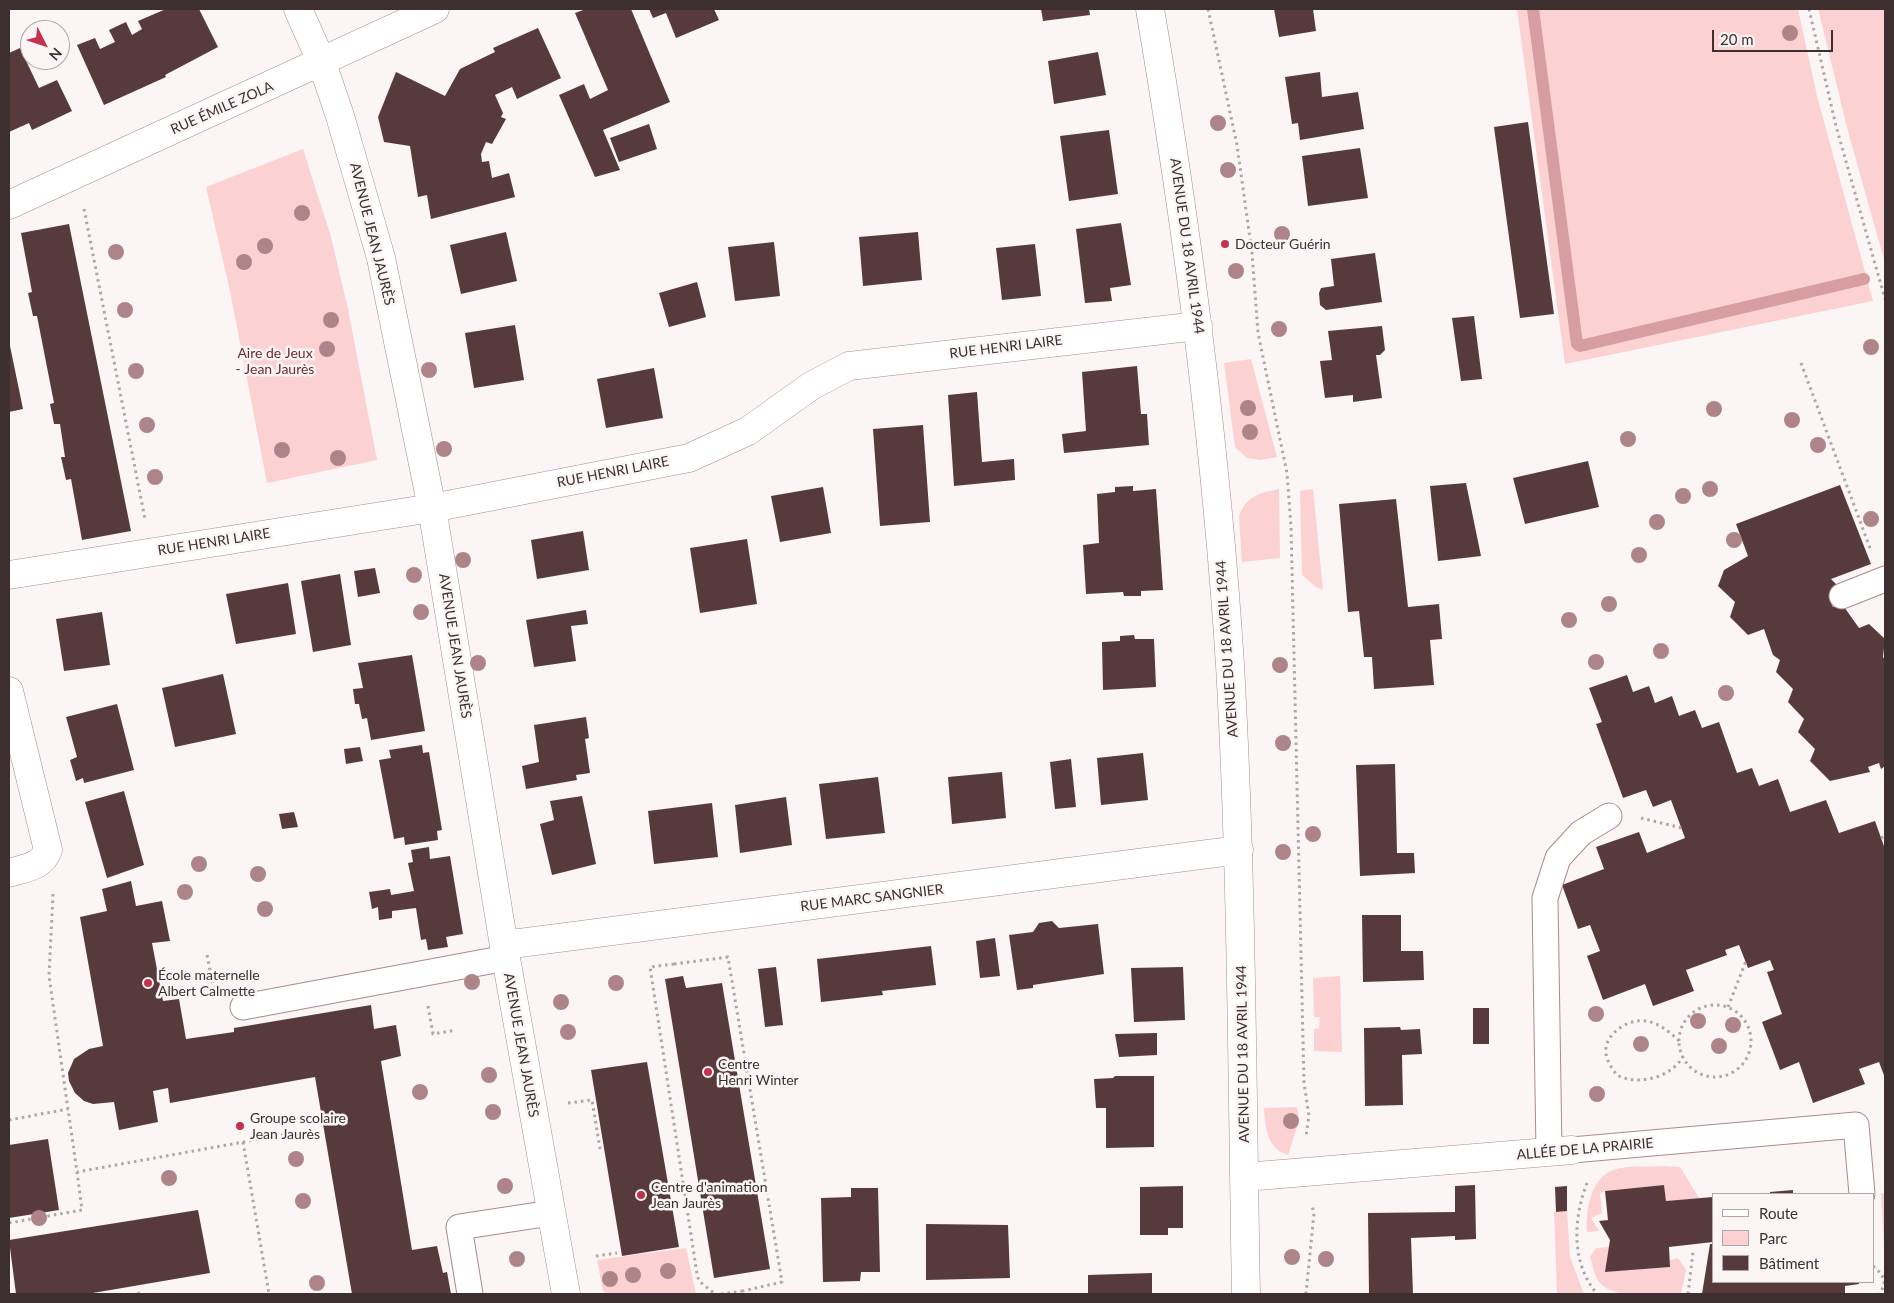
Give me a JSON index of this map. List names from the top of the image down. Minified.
{"streets":{"street":["RUE ÉMILE ZOLA","AVENUE JEAN JAURÈS","AVENUE DU 18 AVRIL 1944","RUE HENRI LAIRE","RUE MARC SANGNIER","ALLÉE DE LA PRAIRIE"]},"crossings":[["RUE ÉMILE ZOLA","AVENUE JEAN JAURÈS"],["AVENUE JEAN JAURÈS","RUE HENRI LAIRE"],["AVENUE JEAN JAURÈS","RUE MARC SANGNIER"],["AVENUE DU 18 AVRIL 1944","RUE HENRI LAIRE"],["AVENUE DU 18 AVRIL 1944","RUE MARC SANGNIER"],["AVENUE DU 18 AVRIL 1944","ALLÉE DE LA PRAIRIE"]],"parks":["Aire de Jeux - Jean Jaurès"],"places":["Docteur Guérin","École maternelle Albert Calmette","Centre Henri Winter","Groupe scolaire Jean Jaurès","Centre d'animation Jean Jaurès"],"legend":["Route","Parc","Bâtiment"],"scale_bar":"20 m","north":"bottom right"}
